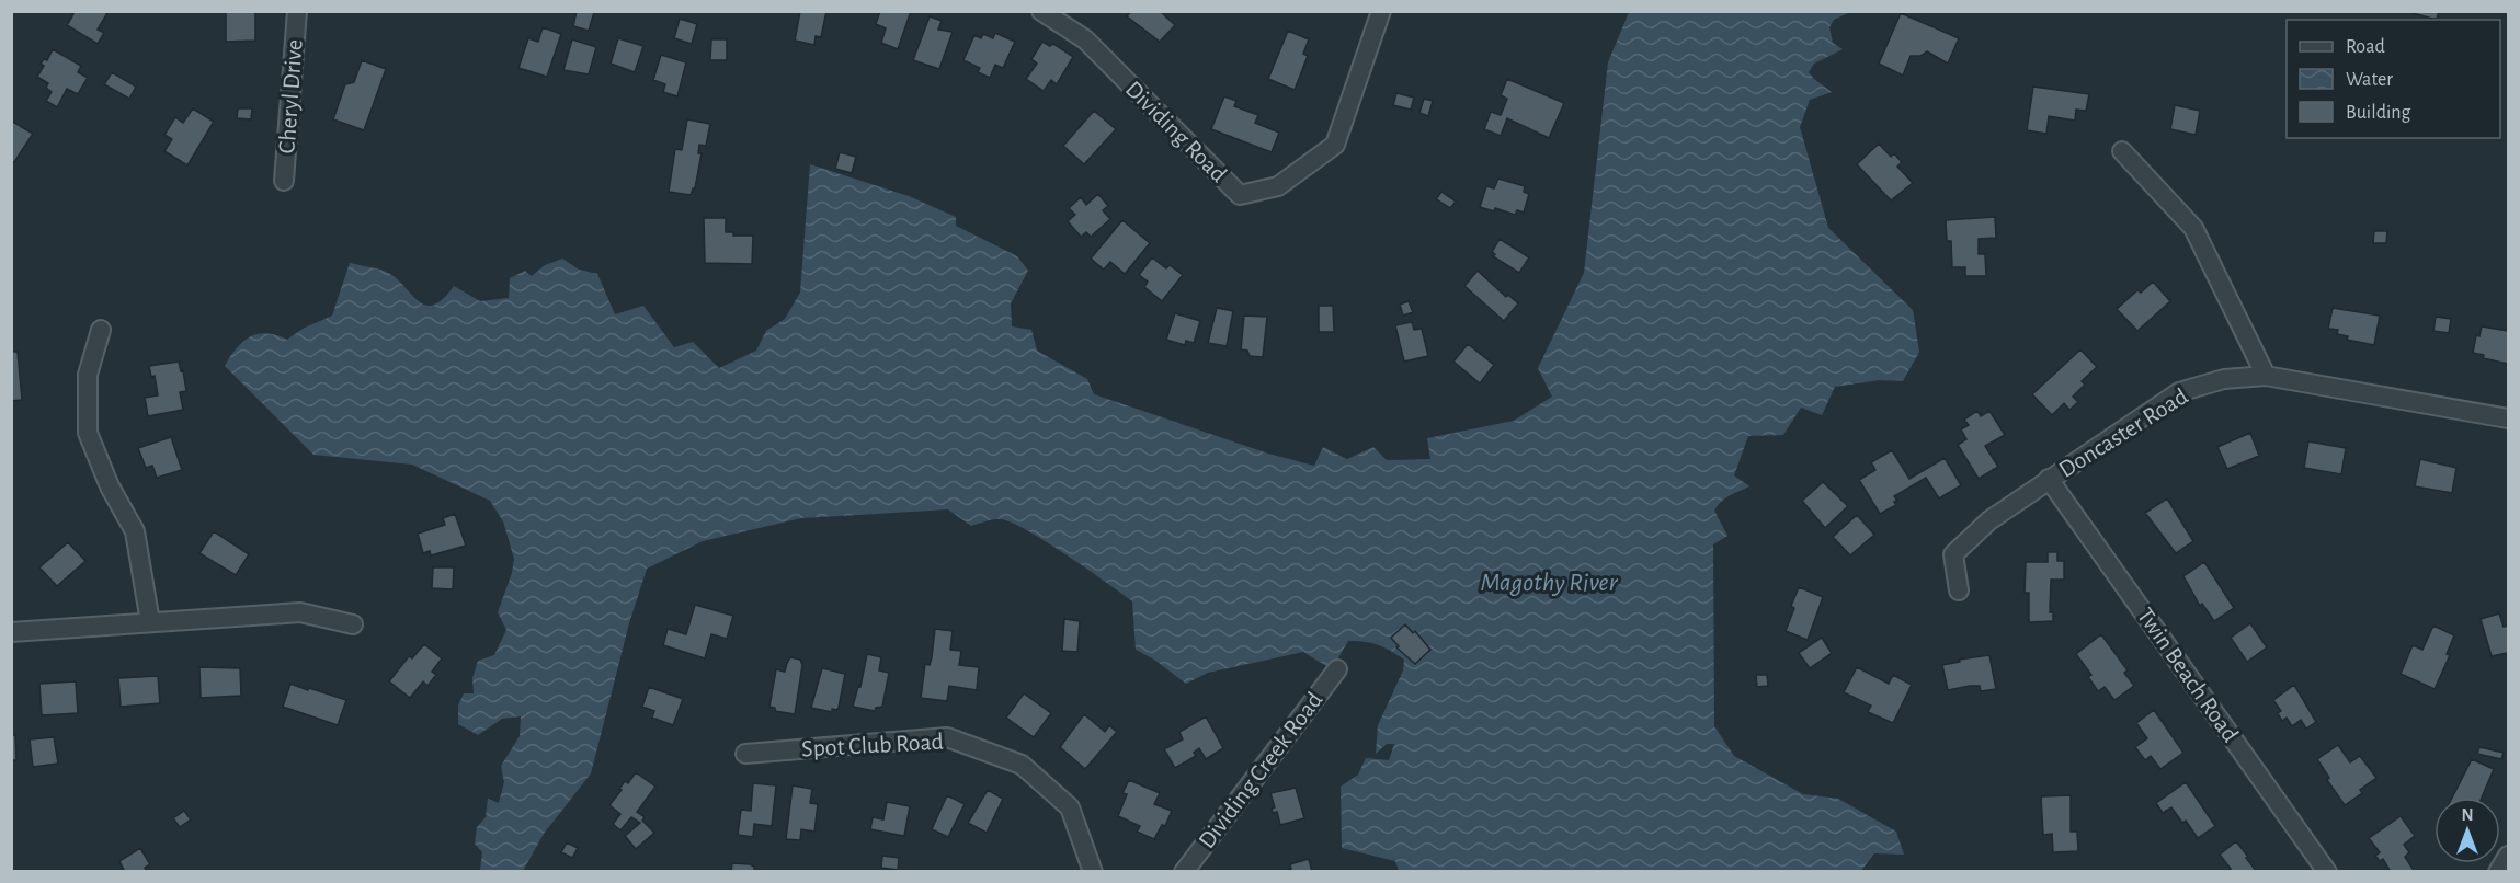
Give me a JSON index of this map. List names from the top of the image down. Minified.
{"streets":{"street":["Cheryl Drive","Dividing Road","Doncaster Road","Twin Beach Road","Spot Club Road","Dividing Creek Road"]},"crossings":[["Doncaster Road","Twin Beach Road"]],"water":["Magothy River"],"legend":["Road","Water","Building"],"north":"top"}
